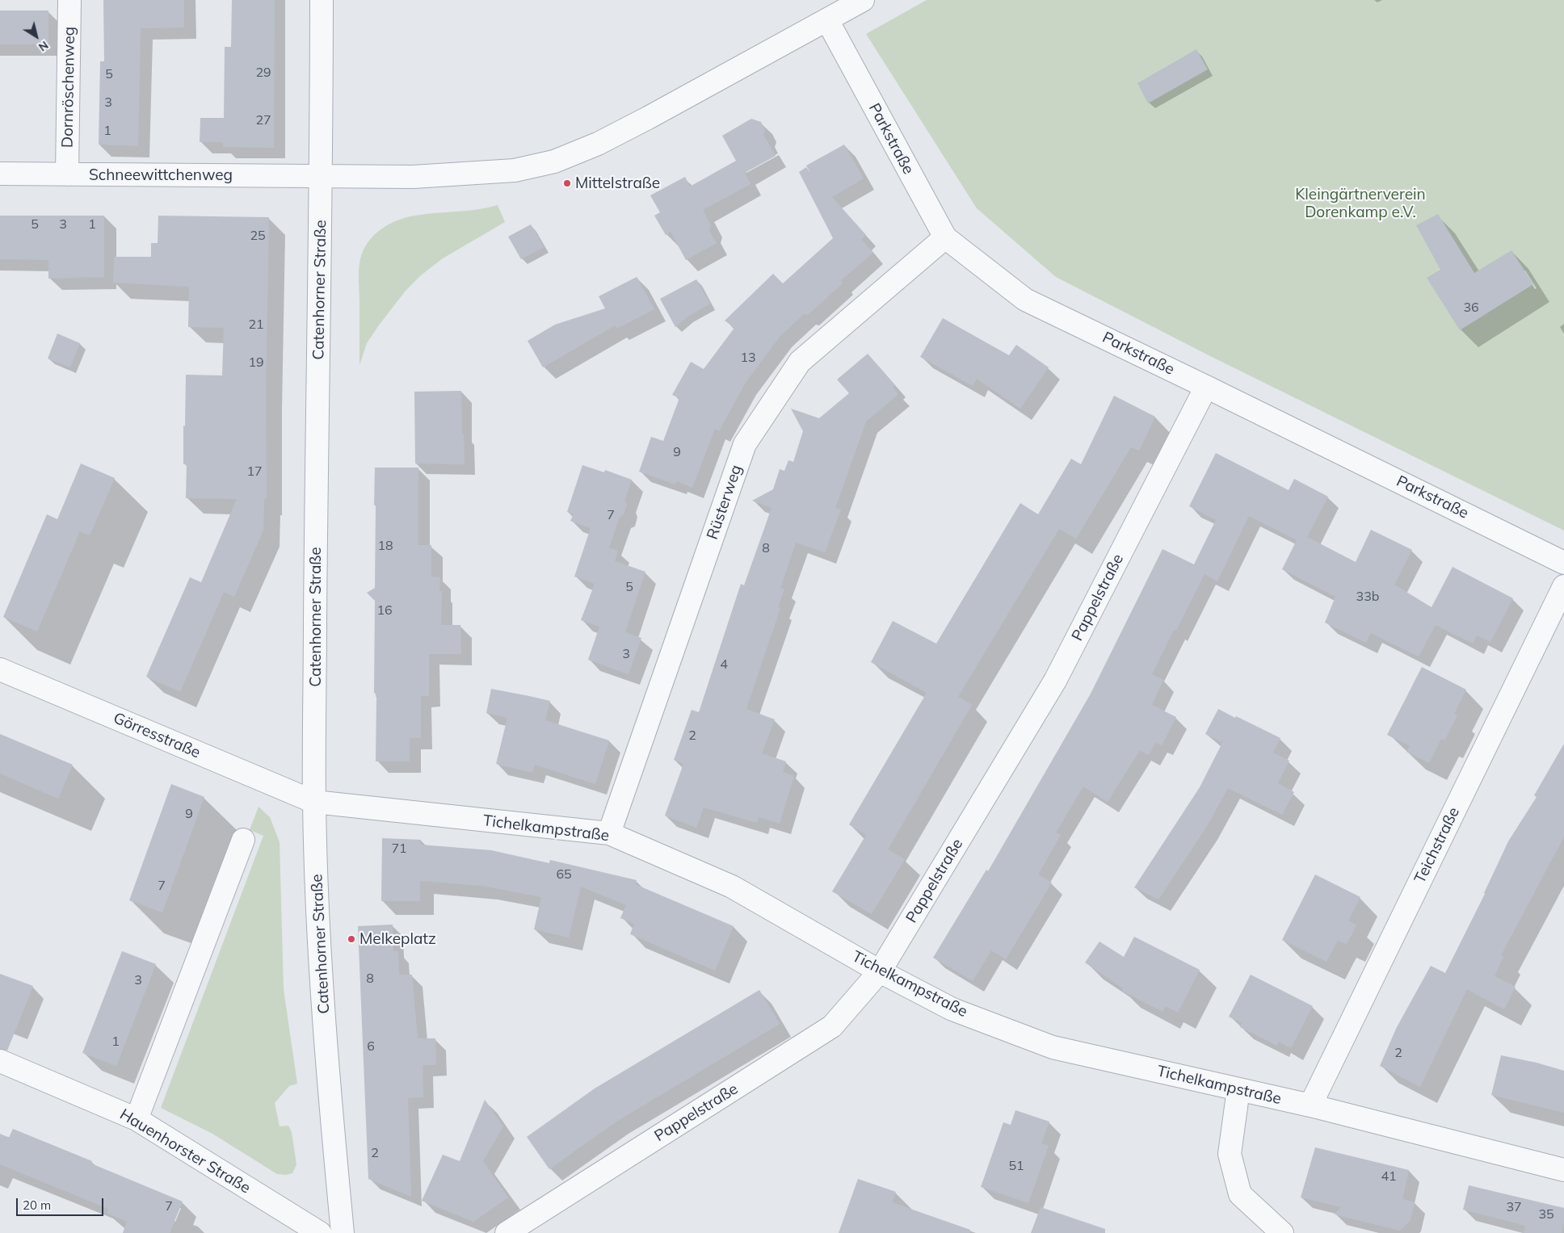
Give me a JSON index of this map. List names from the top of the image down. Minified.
{"streets":{"street":["Dornröschenweg","Parkstraße","Schneewittchenweg","Catenhorner Straße","Rüsterweg","Pappelstraße","Görresstraße","Tichelkampstraße","Teichstraße","Hauenhorster Straße"]},"crossings":[["Dornröschenweg","Schneewittchenweg"],["Parkstraße","Rüsterweg"],["Parkstraße","Pappelstraße"],["Schneewittchenweg","Catenhorner Straße"],["Catenhorner Straße","Görresstraße"],["Catenhorner Straße","Tichelkampstraße"],["Rüsterweg","Tichelkampstraße"],["Pappelstraße","Tichelkampstraße"],["Görresstraße","Tichelkampstraße"],["Tichelkampstraße","Teichstraße"]],"parks":["Kleingärtnerverein Dorenkamp e.V."],"places":["Mittelstraße","Melkeplatz"],"house_numbers":["29","5","3","27","1","5","3","1","25","36","21","13","19","9","17","7","18","8","5","33b","16","3","4","2","9","71","65","7","8","3","1","6","2","2","51","41","7","37","35"],"scale_bar":"20 m","north":"bottom right"}
